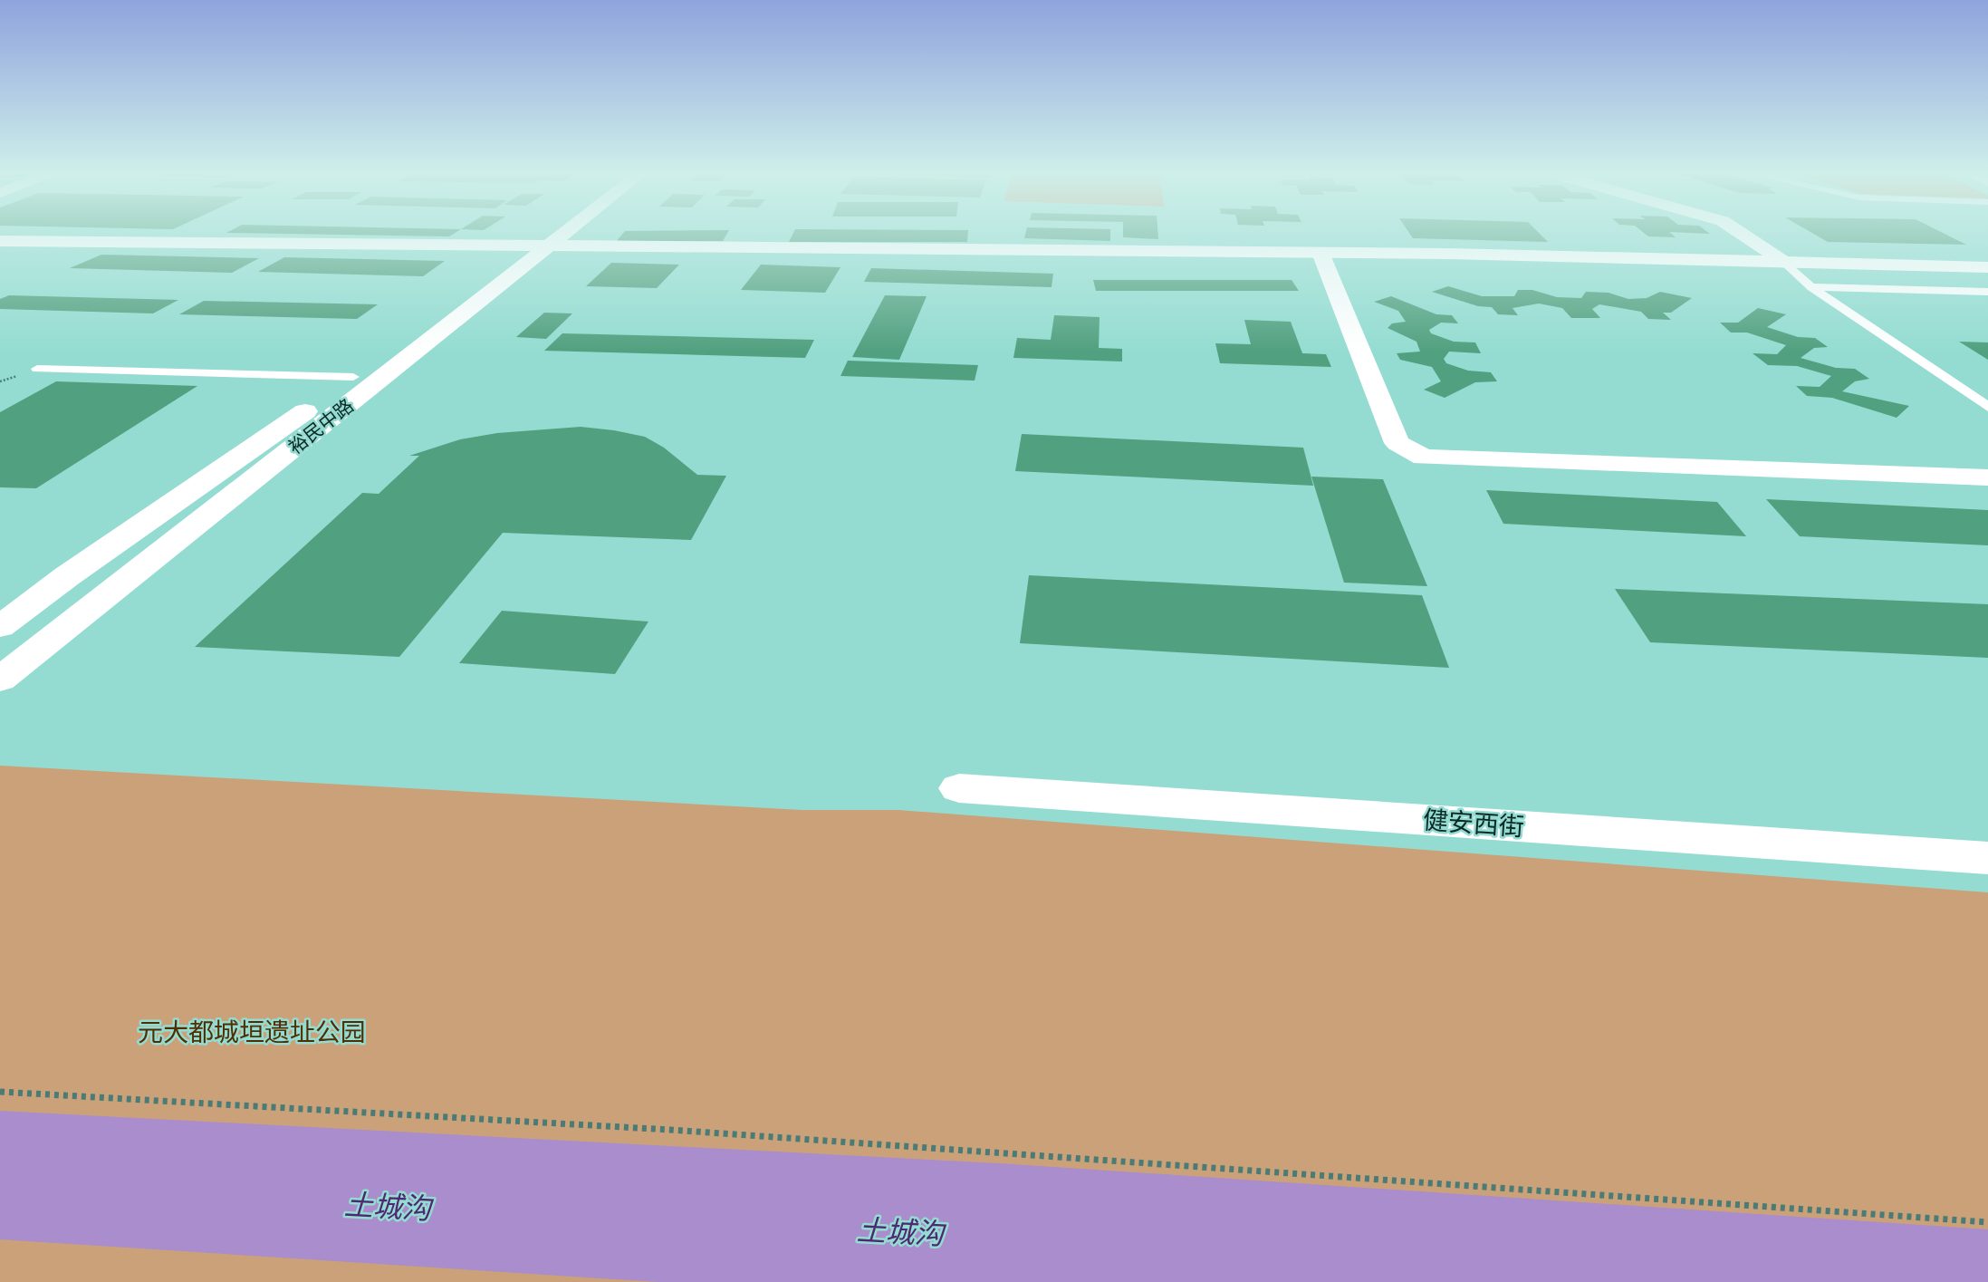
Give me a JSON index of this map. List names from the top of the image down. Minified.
{"streets":{"street":["裕民中路","健安西街"]},"water":["土城沟"],"parks":["元大都城垣遗址公园"]}
